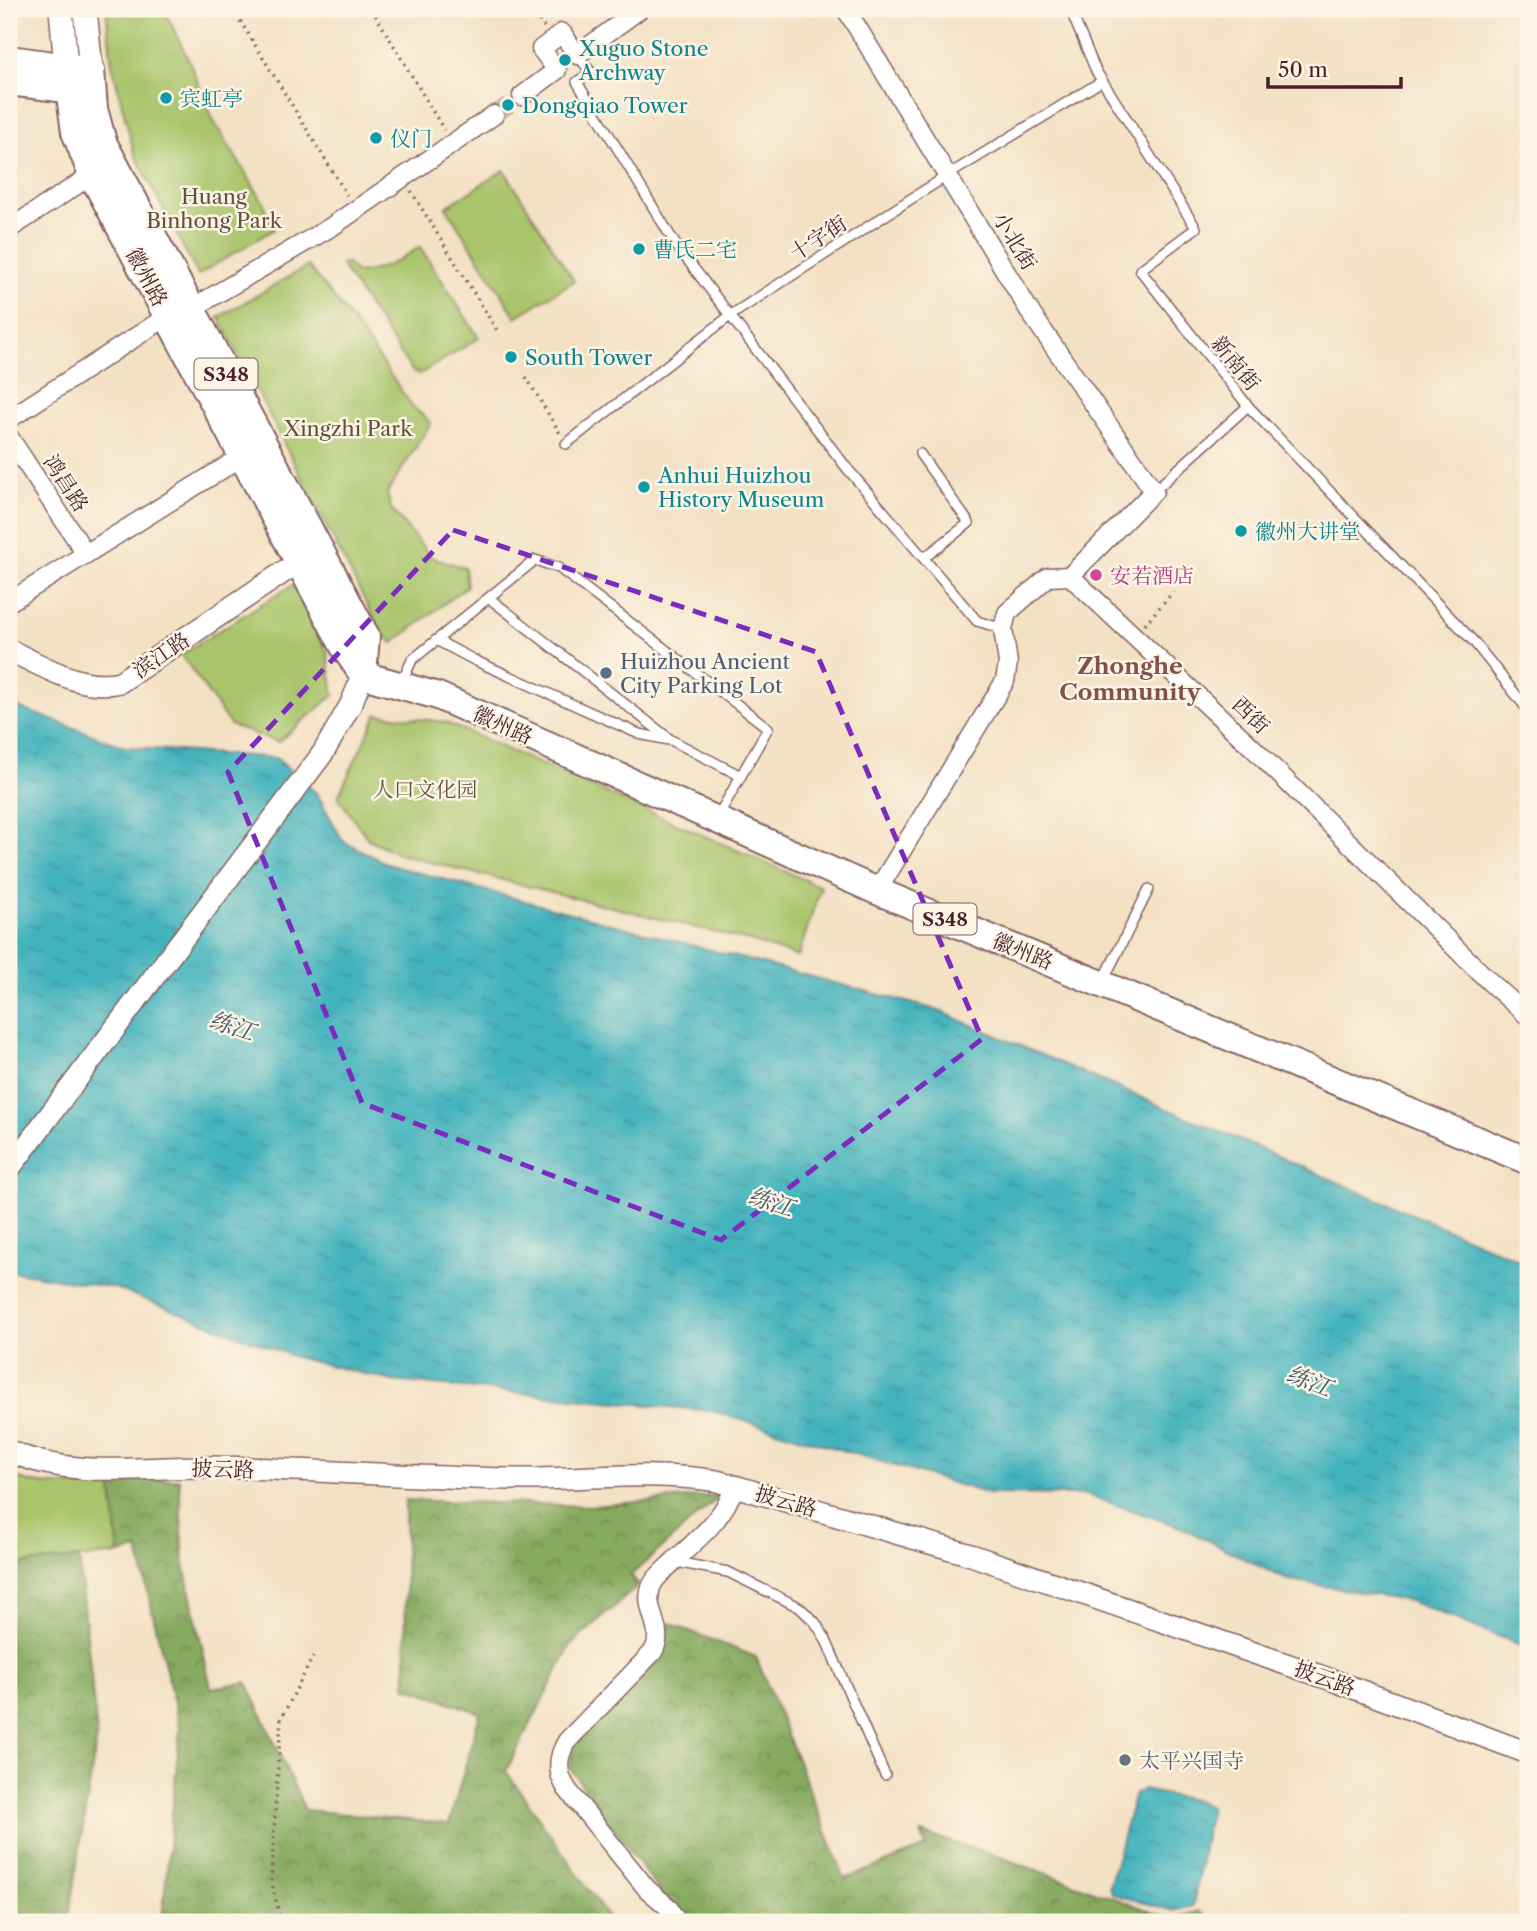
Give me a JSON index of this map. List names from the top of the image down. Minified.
{"streets":{"main road":["徽州路","S348"],"street":["小北街","鸿昌路","滨江路","西街","披云路"],"lane":["十字街","新南街"]},"crossings":[["十字街","小北街"],["十字街","新南街"],["徽州路","滨江路"]],"districts":["Zhonghe Community"],"water":["练江"],"parks":["Huang Binhong Park","Xingzhi Park","人口文化园"],"places":["Xuguo Stone Archway","宾虹亭","Dongqiao Tower","仪门","曹氏二宅","South Tower","Anhui Huizhou History Museum","徽州大讲堂","安若酒店","Huizhou Ancient City Parking Lot","太平兴国寺"],"scale_bar":"50 m"}
